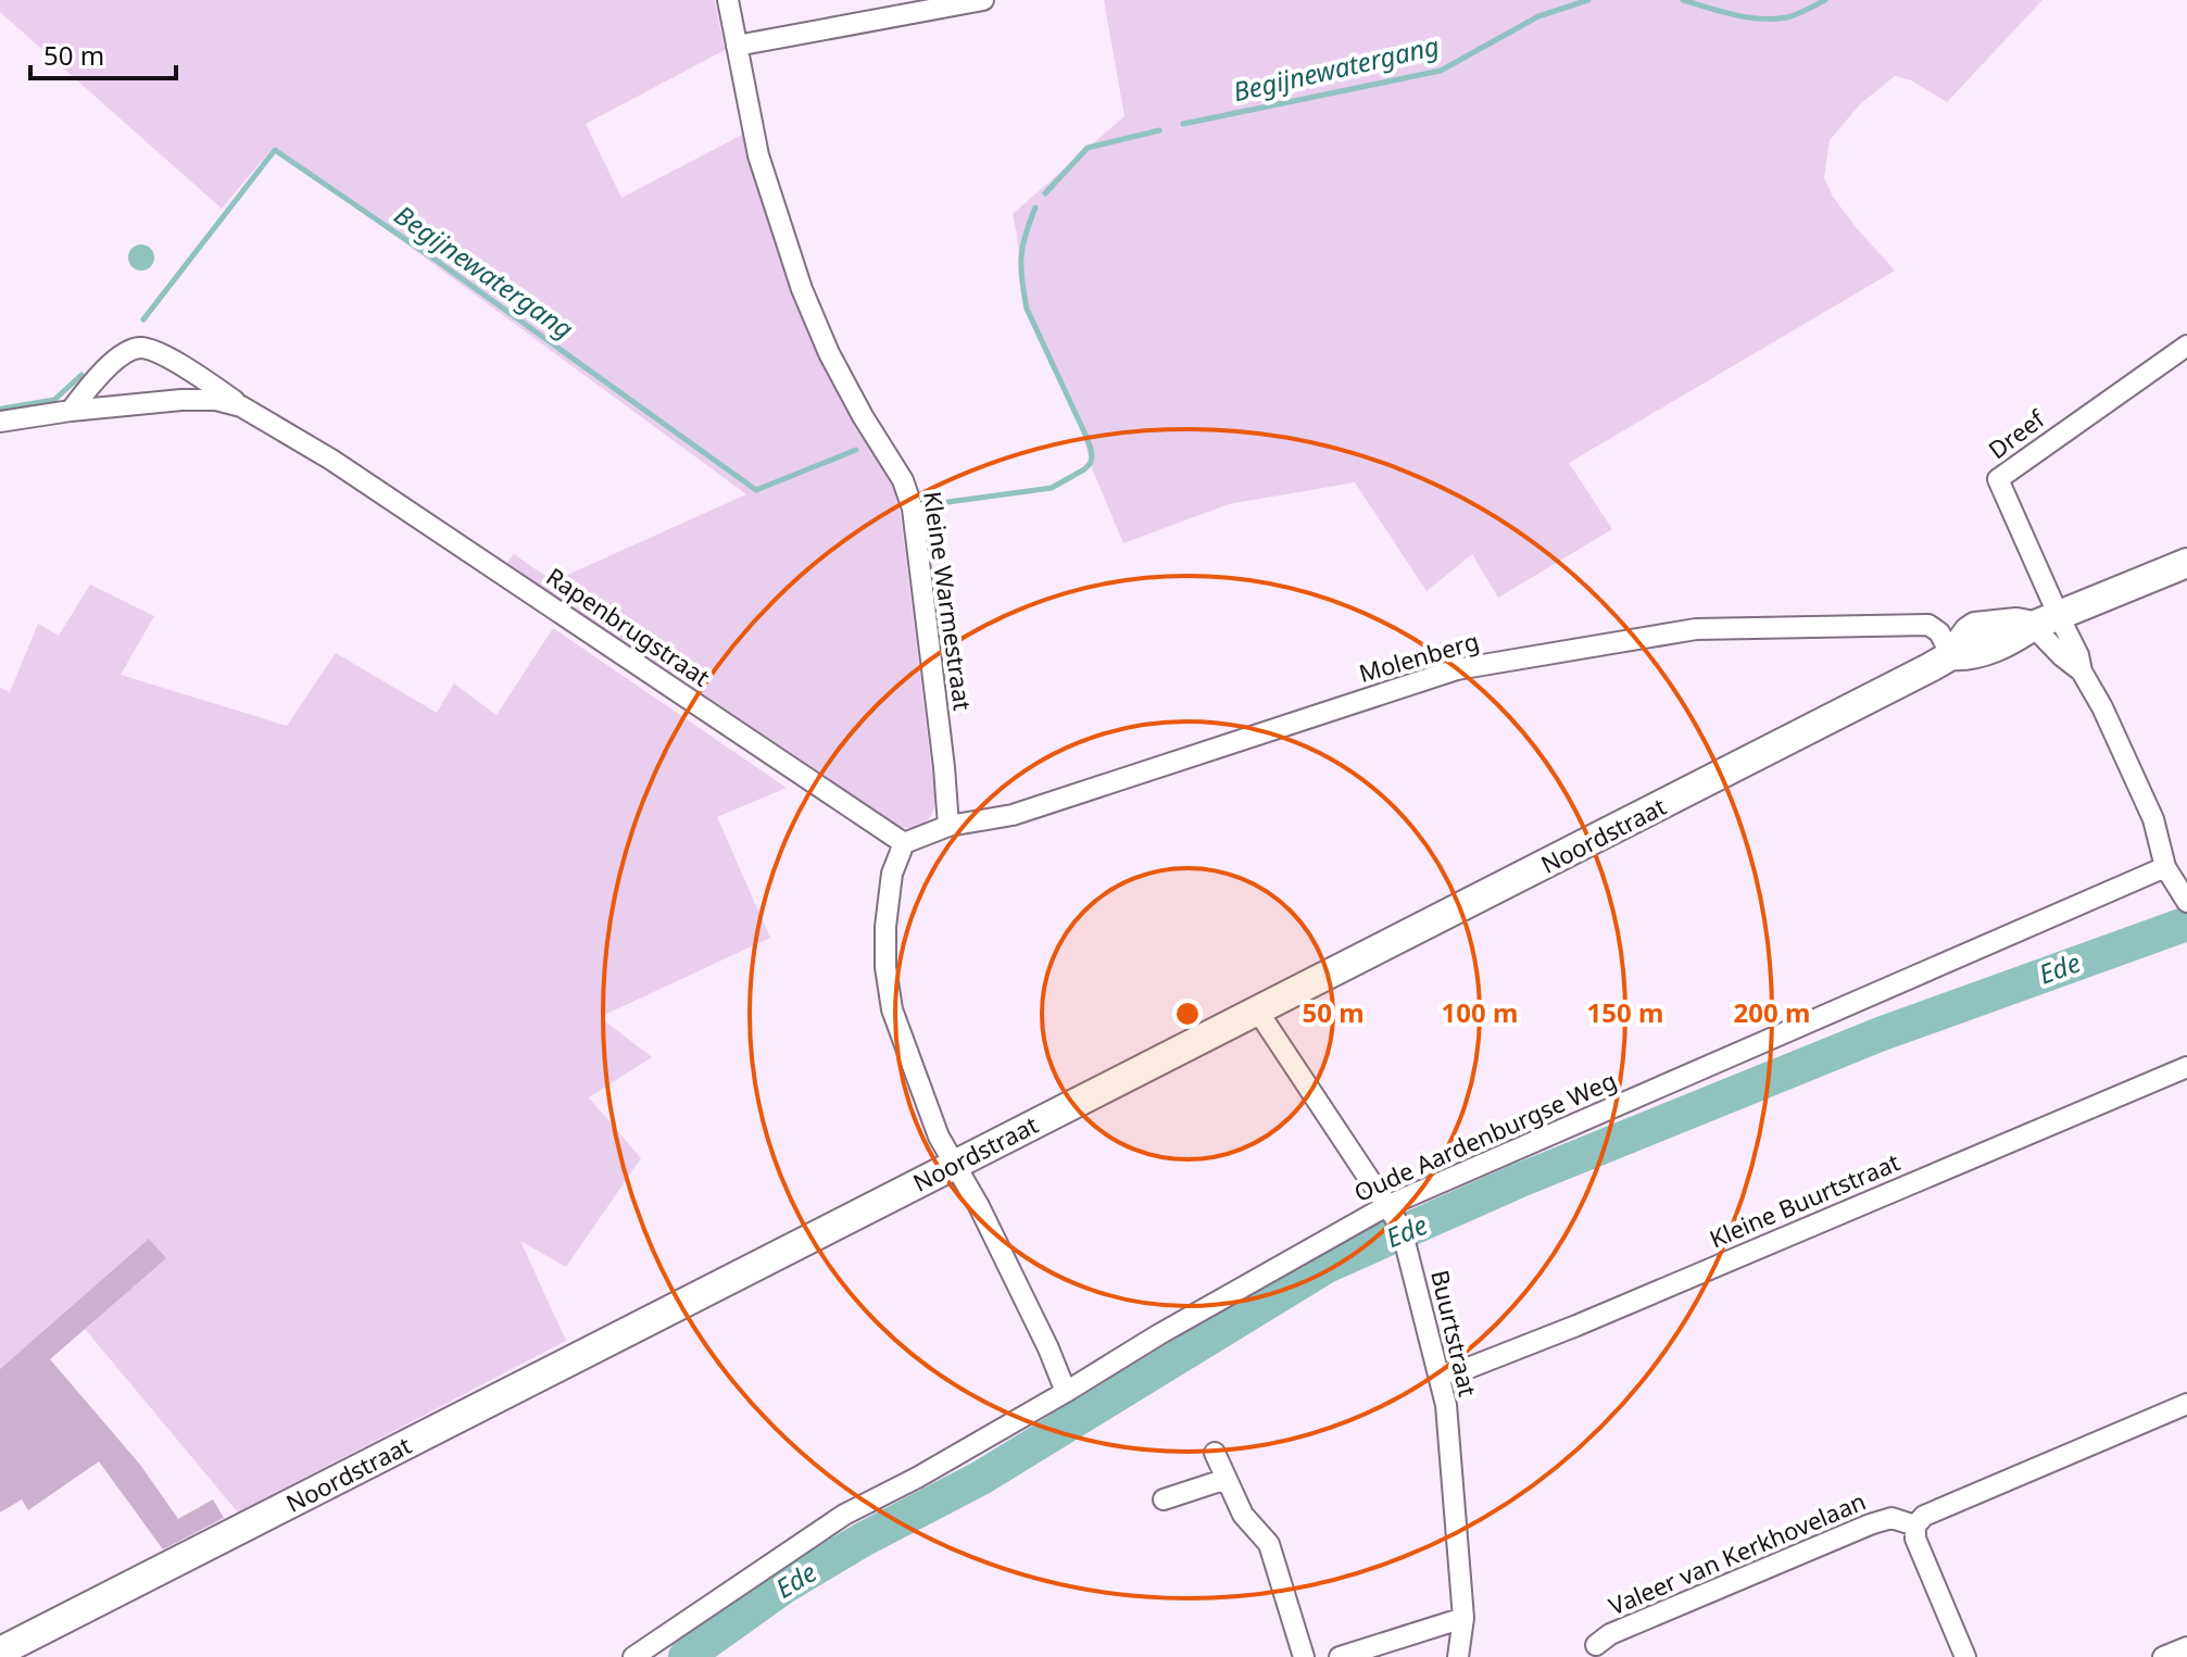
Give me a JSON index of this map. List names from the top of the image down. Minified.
{"streets":{"street":["Dreef","Kleine Warmestraat","Rapenbrugstraat","Molenberg","Noordstraat","Oude Aardenburgse Weg","Kleine Buurtstraat","Buurtstraat","Valeer van Kerkhovelaan"]},"crossings":[["Dreef","Noordstraat"],["Kleine Warmestraat","Molenberg"],["Rapenbrugstraat","Molenberg"],["Molenberg","Noordstraat"],["Noordstraat","Buurtstraat"],["Oude Aardenburgse Weg","Buurtstraat"],["Kleine Buurtstraat","Buurtstraat"]],"water":["Begijnewatergang","Ede"],"scale_bar":"50 m","rings":["50 m","100 m","150 m","200 m"]}
